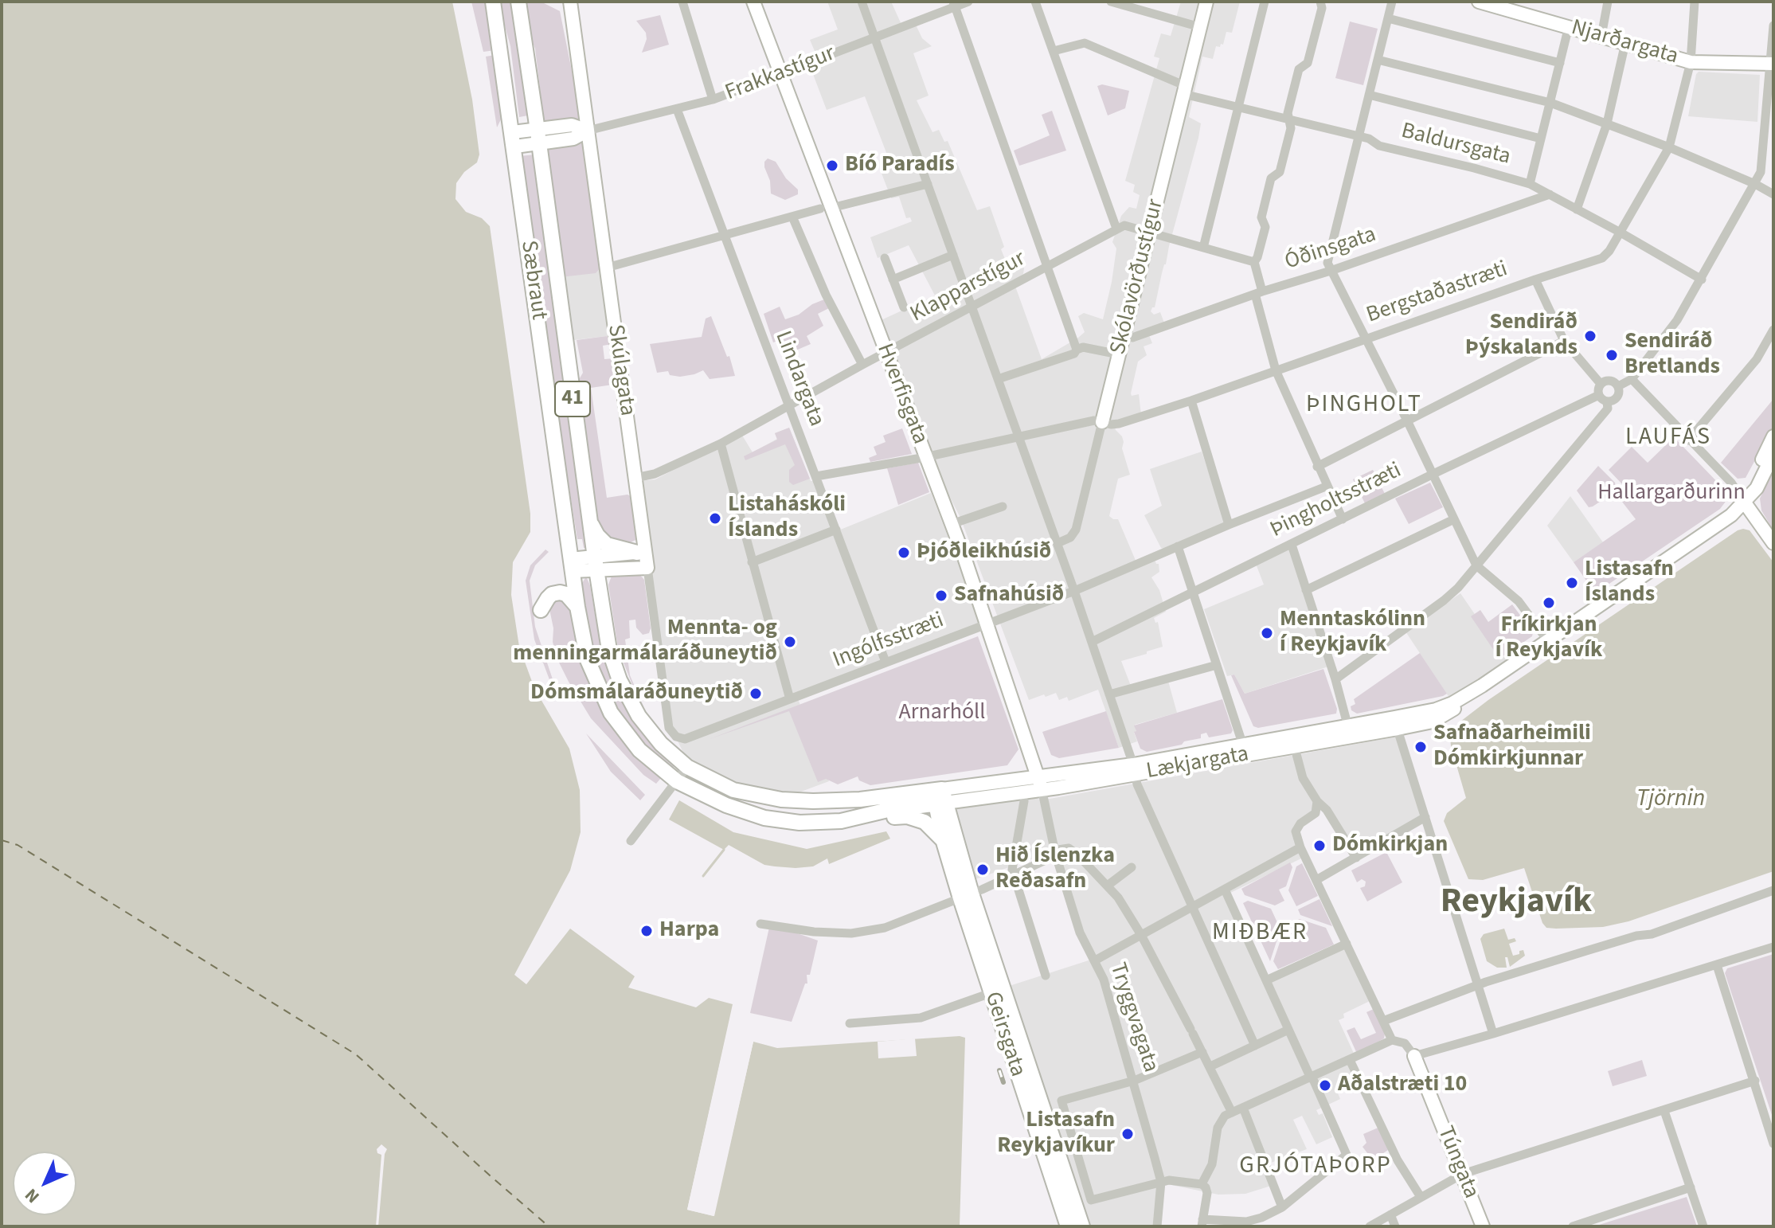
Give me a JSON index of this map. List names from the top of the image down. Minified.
{"streets":{"main road":["Sæbraut","41","Geirsgata"],"street":["Njarðargata","Frakkastígur","Baldursgata","Óðinsgata","Skólavörðustígur","Klapparstígur","Bergstaðastræti","Skúlagata","Lindargata","Hverfisgata","Þingholtsstræti","Ingólfsstræti","Lækjargata","Tryggvagata","Túngata"]},"crossings":[["Njarðargata","Bergstaðastræti"],["Frakkastígur","Sæbraut"],["Frakkastígur","Skúlagata"],["Frakkastígur","Lindargata"],["Frakkastígur","Hverfisgata"],["Baldursgata","Óðinsgata"],["Baldursgata","Skólavörðustígur"],["Baldursgata","Bergstaðastræti"],["Óðinsgata","Skólavörðustígur"],["Skólavörðustígur","Bergstaðastræti"],["Sæbraut","Lækjargata"],["Sæbraut","Geirsgata"],["Klapparstígur","Skúlagata"],["Klapparstígur","Lindargata"],["Klapparstígur","Hverfisgata"],["Bergstaðastræti","Lindargata"],["Bergstaðastræti","Hverfisgata"],["Skúlagata","Ingólfsstræti"],["Lindargata","Ingólfsstræti"],["Hverfisgata","Ingólfsstræti"],["Hverfisgata","Lækjargata"],["Hverfisgata","Tryggvagata"],["Lækjargata","Tryggvagata"],["Lækjargata","Geirsgata"]],"districts":["ÞINGHOLT","LAUFÁS","Reykjavík","MIÐBÆR","GRJÓTAÞORP"],"water":["Tjörnin"],"parks":["Hallargarðurinn","Arnarhóll"],"places":["Bíó Paradís","Sendiráð Þýskalands","Sendiráð Bretlands","Listaháskóli Íslands","Þjóðleikhúsið","Listasafn Íslands","Safnahúsið","Fríkirkjan í Reykjavík","Menntaskólinn í Reykjavík","Mennta- og menningarmálaráðuneytið","Dómsmálaráðuneytið","Safnaðarheimili Dómkirkjunnar","Dómkirkjan","Hið Íslenzka Reðasafn","Harpa","Aðalstræti 10","Listasafn Reykjavíkur"],"north":"bottom left"}
